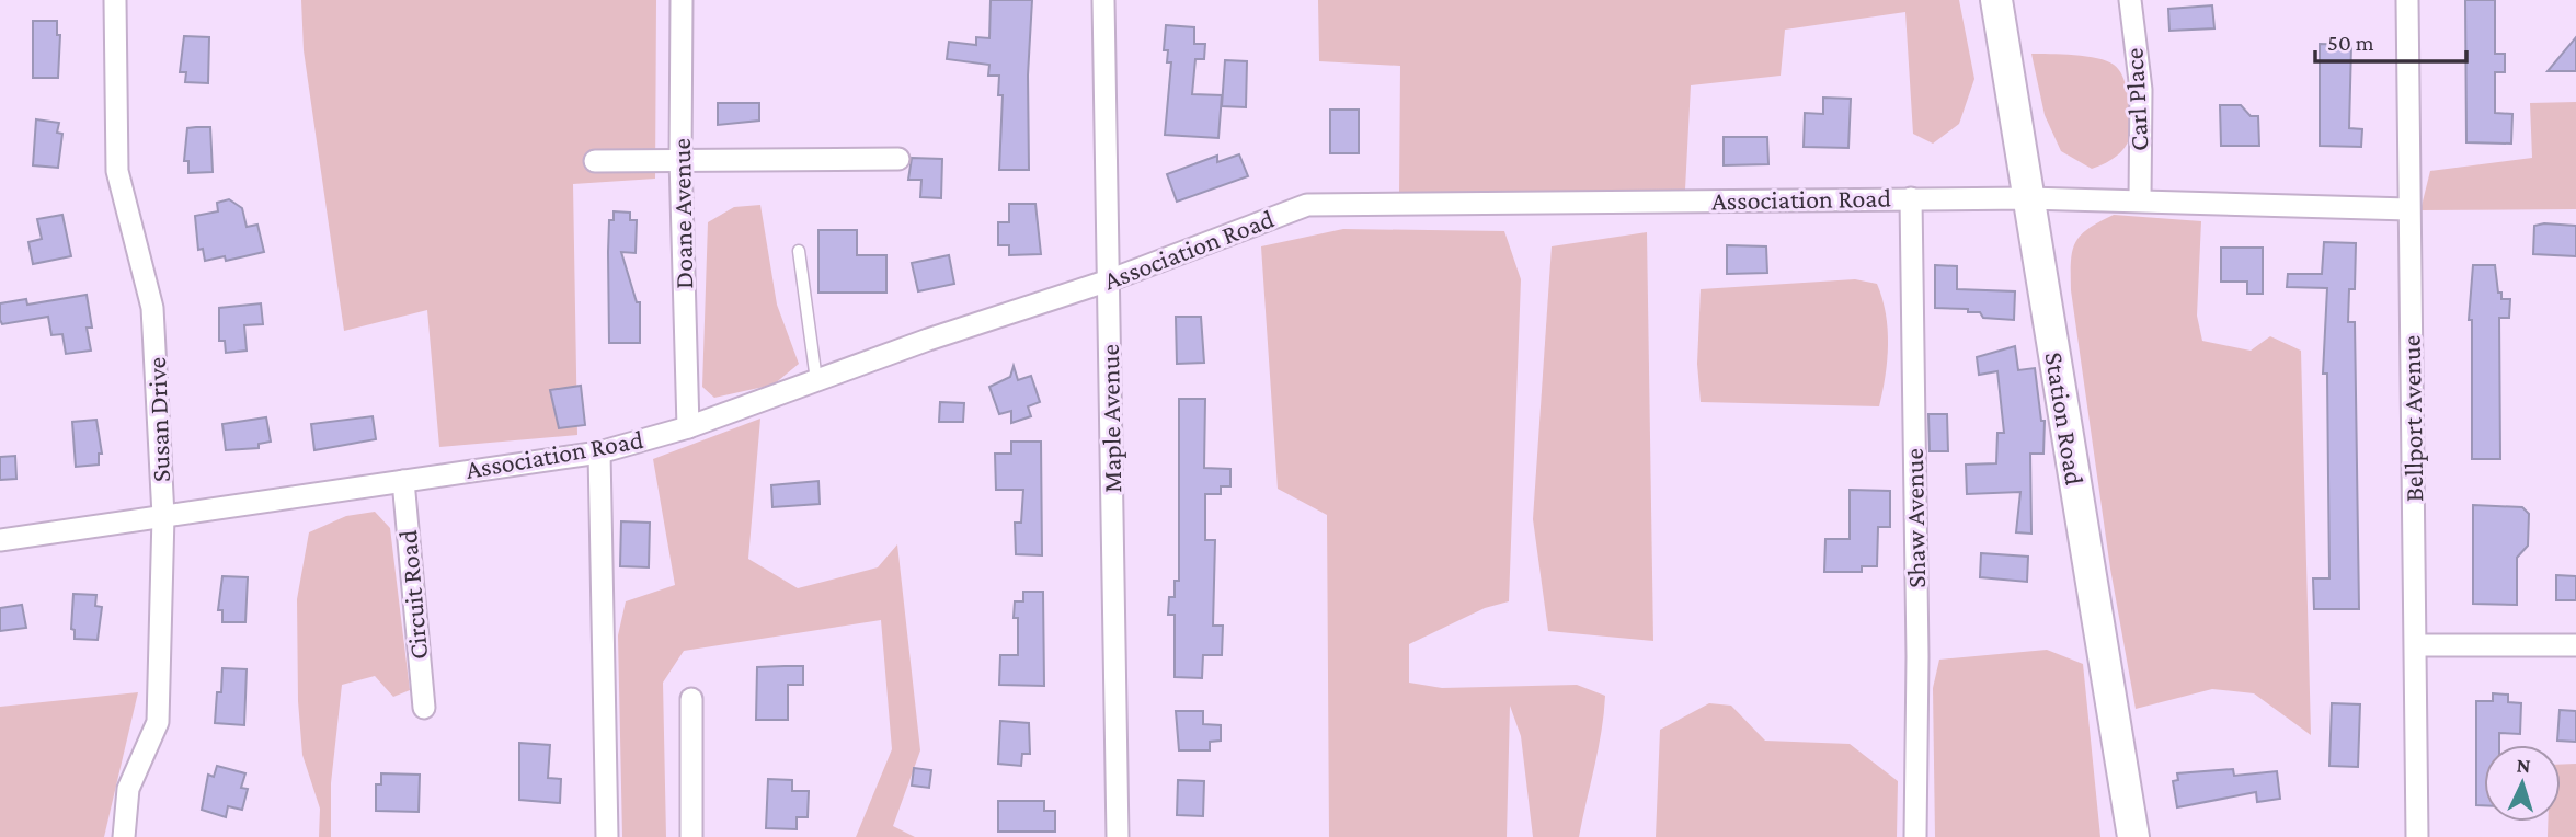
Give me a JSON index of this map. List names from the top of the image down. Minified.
{"streets":{"main road":["Station Road"],"street":["Carl Place","Association Road","Doane Avenue","Maple Avenue","Bellport Avenue","Susan Drive","Shaw Avenue","Circuit Road"]},"crossings":[["Carl Place","Association Road"],["Association Road","Doane Avenue"],["Association Road","Maple Avenue"],["Association Road","Station Road"],["Association Road","Bellport Avenue"],["Association Road","Susan Drive"],["Association Road","Shaw Avenue"],["Association Road","Circuit Road"]],"scale_bar":"50 m","north":"top"}
